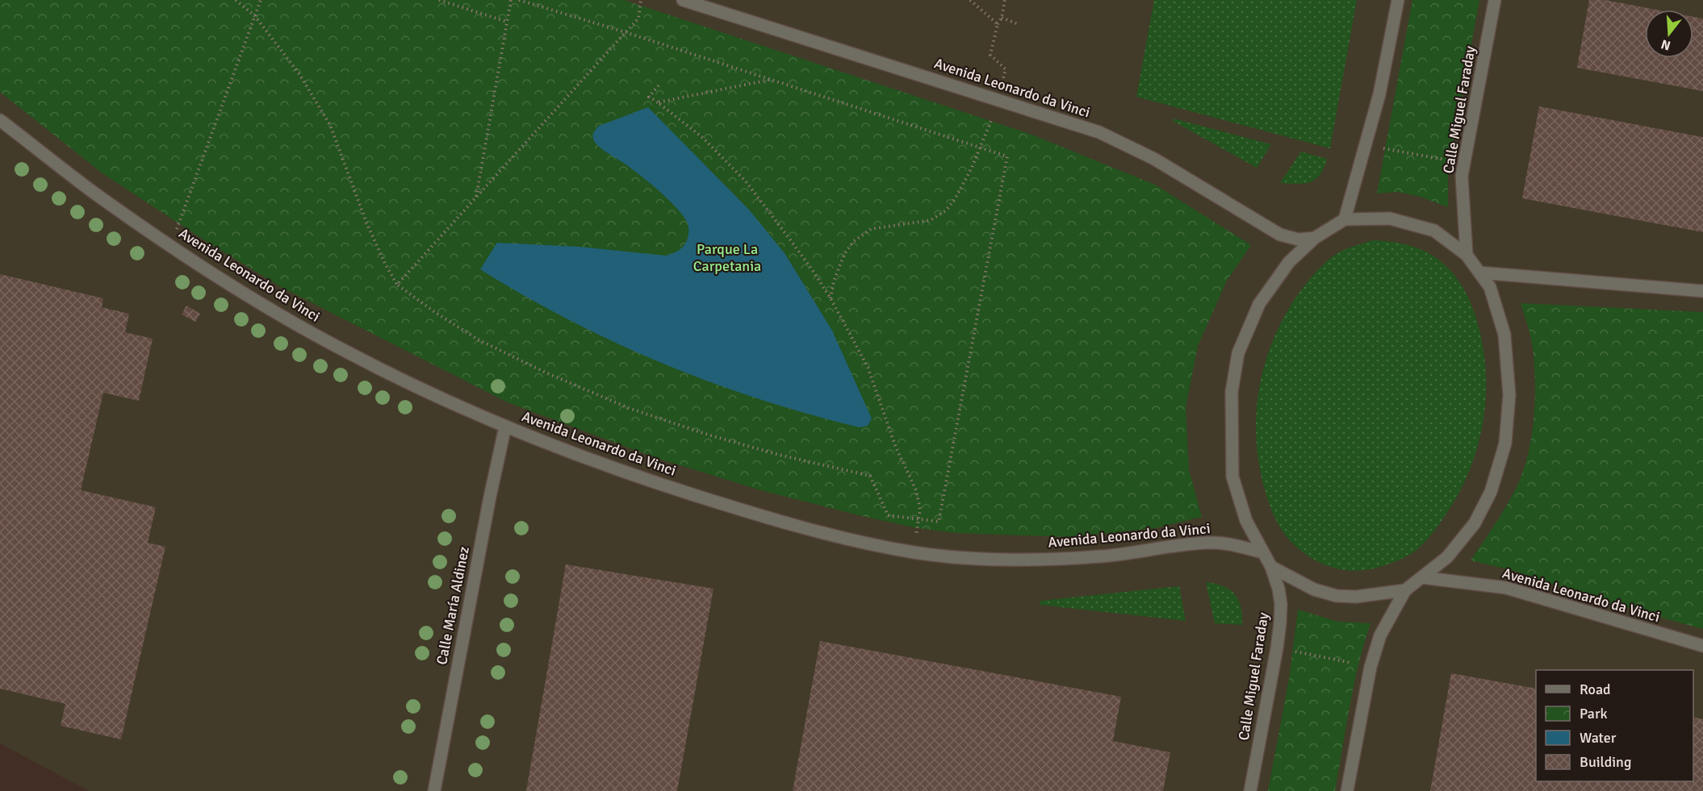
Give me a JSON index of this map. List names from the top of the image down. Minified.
{"streets":{"street":["Avenida Leonardo da Vinci","Calle Miguel Faraday","Calle María Aldinez"]},"crossings":[["Avenida Leonardo da Vinci","Calle Miguel Faraday"],["Avenida Leonardo da Vinci","Calle María Aldinez"]],"parks":["Parque La Carpetania"],"legend":["Road","Park","Water","Building"],"north":"bottom"}
